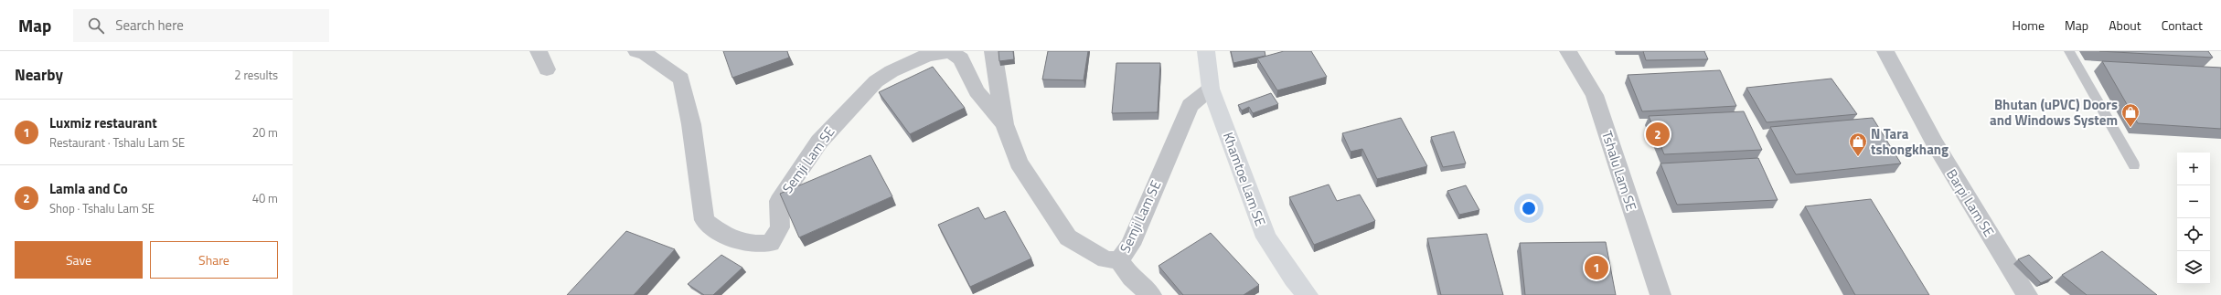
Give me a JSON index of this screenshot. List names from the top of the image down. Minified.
{"streets":{"main road":["Khamtoe Lam SE"],"street":["Semji Lam SE","Tshalu Lam SE","Barpi Lam SE"]},"crossings":[["Semji Lam SE","Khamtoe Lam SE"]],"places":{"shop":["Bhutan (uPVC) Doors and Windows System","N Tara tshongkhang"]},"page":{"header":"Map","search":"Search here","nav":["Home","Map","About","Contact"],"heading":["Nearby","2 results"],"list":[{"mark":"1","name":"Luxmiz restaurant","note":"Restaurant · Tshalu Lam SE","value":"20 m"},{"mark":"2","name":"Lamla and Co","note":"Shop · Tshalu Lam SE","value":"40 m"}],"pins":["2","1"],"map_buttons":["+","−"],"buttons":["Save","Share"]}}
